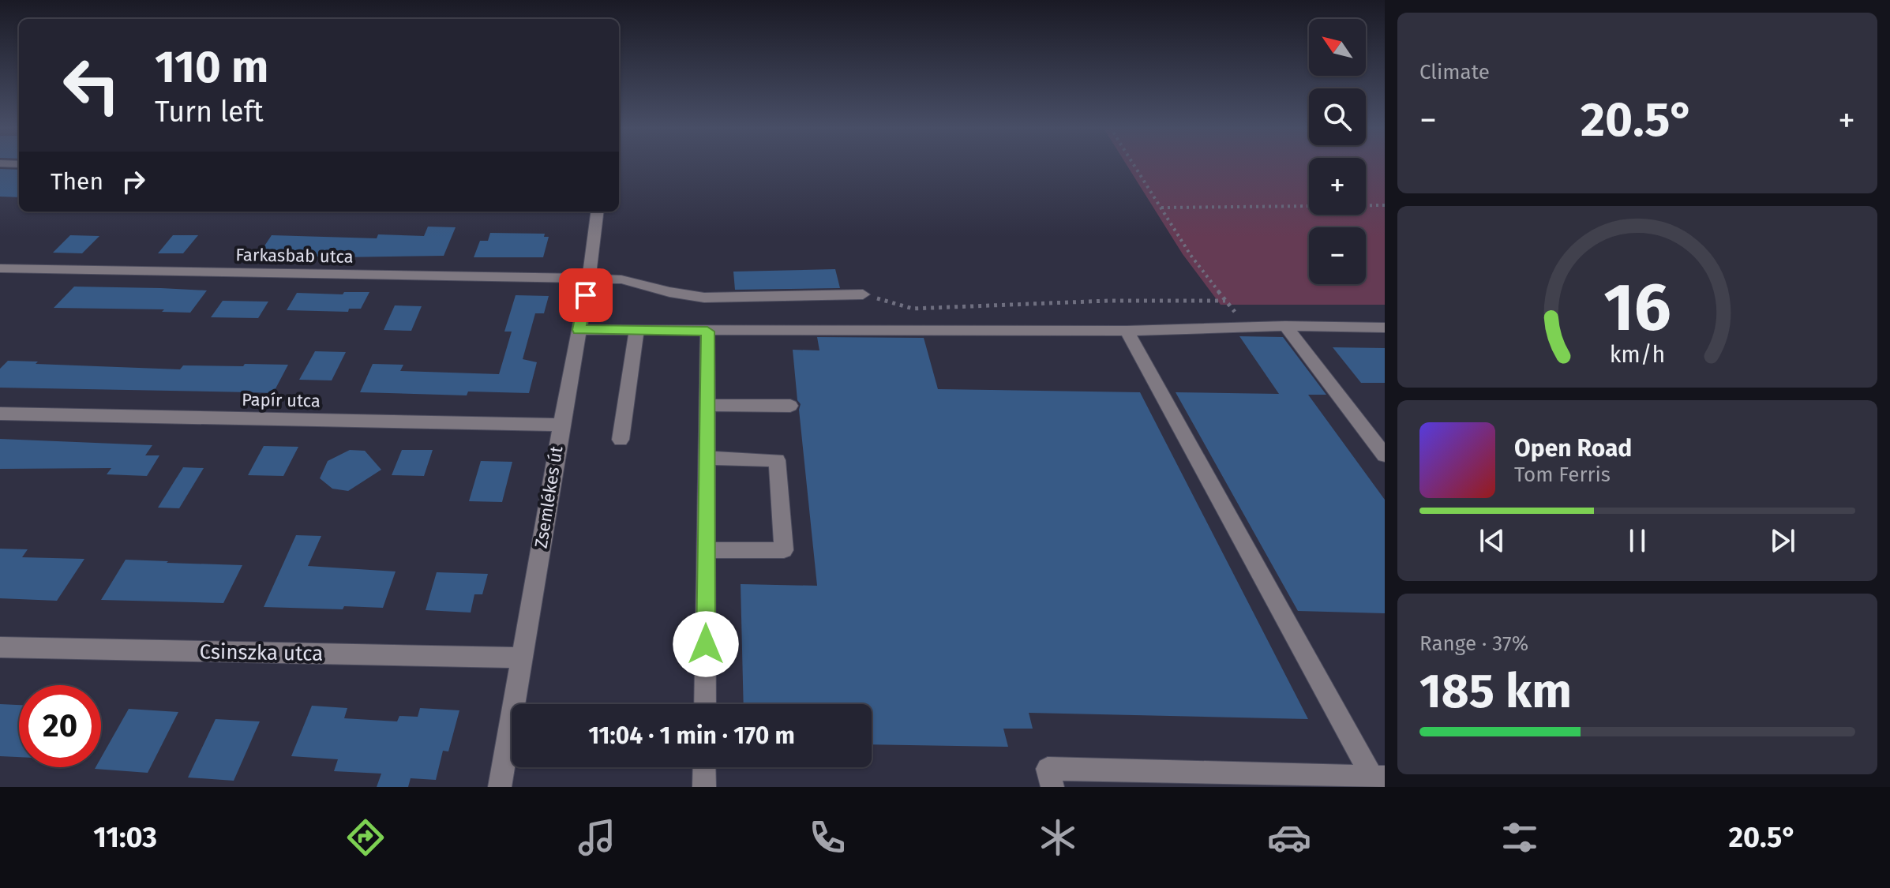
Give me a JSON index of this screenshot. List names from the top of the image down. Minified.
{"streets":{"street":["Farkasbab utca","Papír utca","Zsemlékes út","Csinszka utca"]},"crossings":[["Farkasbab utca","Zsemlékes út"],["Papír utca","Zsemlékes út"],["Zsemlékes út","Csinszka utca"]],"north":"top left","page":{"tile":["Climate",["Range · 37%","185 km"]],"map_buttons":["+","−"],"turn":["110 m","Turn left"],"heat":["−","20.5°","+"],"then":"Then","song":["Open Road","Tom Ferris"],"limit":"20","trip":"11:04 · 1 min · 170 m","tabs":["11:03","20.5°"],"gauge":["16","km/h"]}}
